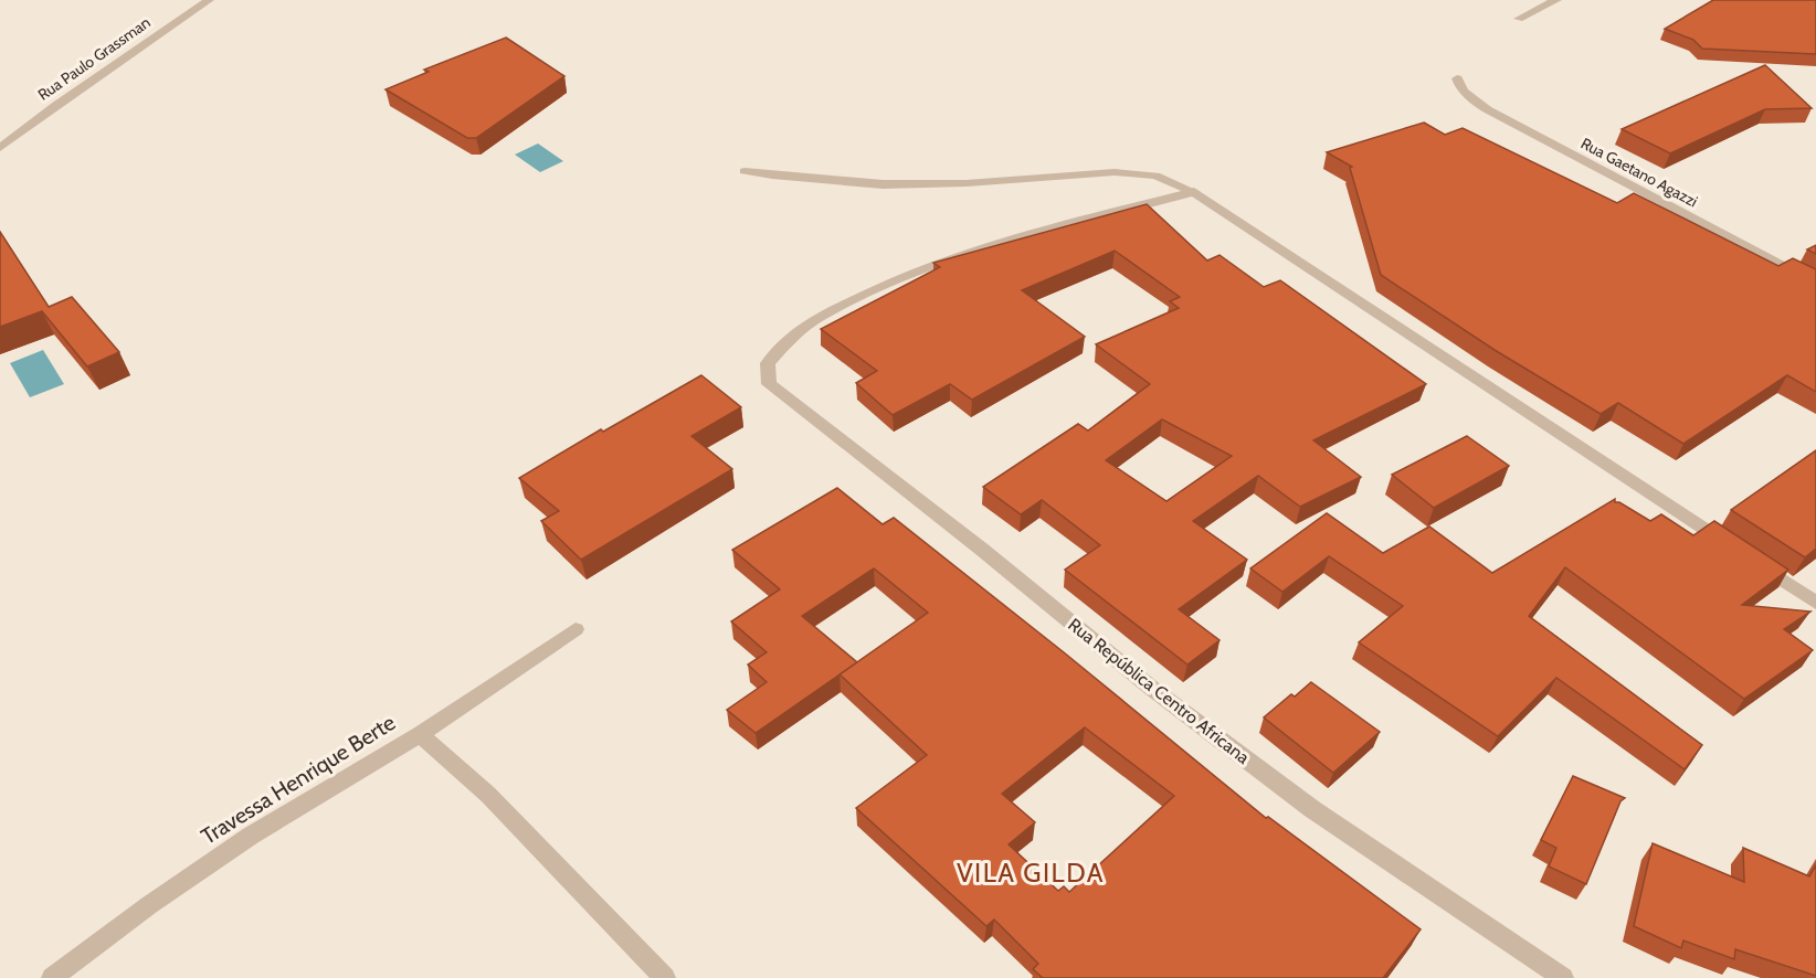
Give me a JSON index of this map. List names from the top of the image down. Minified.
{"streets":{"street":["Rua Paulo Grassman","Rua Gaetano Agazzi","Rua República Centro Africana","Travessa Henrique Berte"]},"districts":["VILA GILDA"]}
